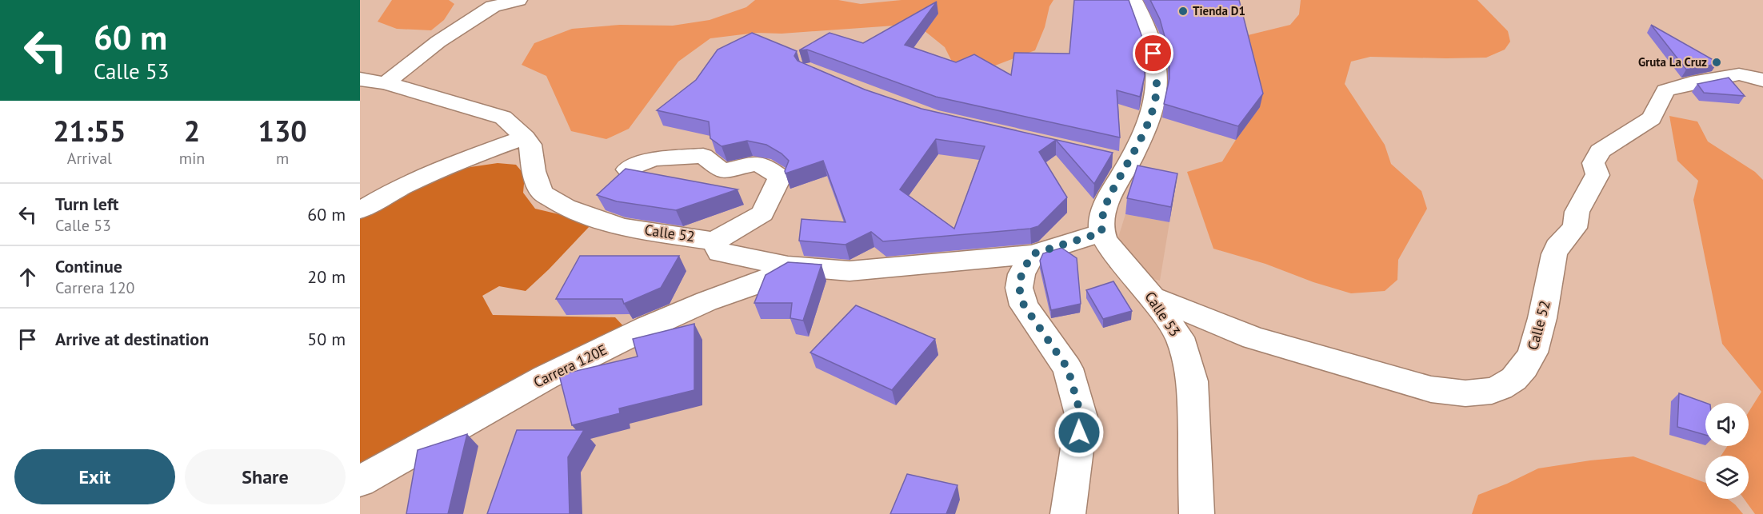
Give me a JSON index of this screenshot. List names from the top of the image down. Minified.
{"streets":{"street":["Calle 52","Calle 53","Carrera 120E"]},"crossings":[["Calle 52","Calle 53"],["Calle 52","Carrera 120E"]],"places":["Tienda D1","Gruta La Cruz"],"page":{"turn":["60 m","Calle 53"],"eta":["21:55","Arrival","2","min","130","m"],"list":[{"name":"Turn left","note":"Calle 53","value":"60 m"},{"name":"Continue","note":"Carrera 120","value":"20 m"},{"name":"Arrive at destination","value":"50 m"}],"buttons":["Exit","Share"]}}
